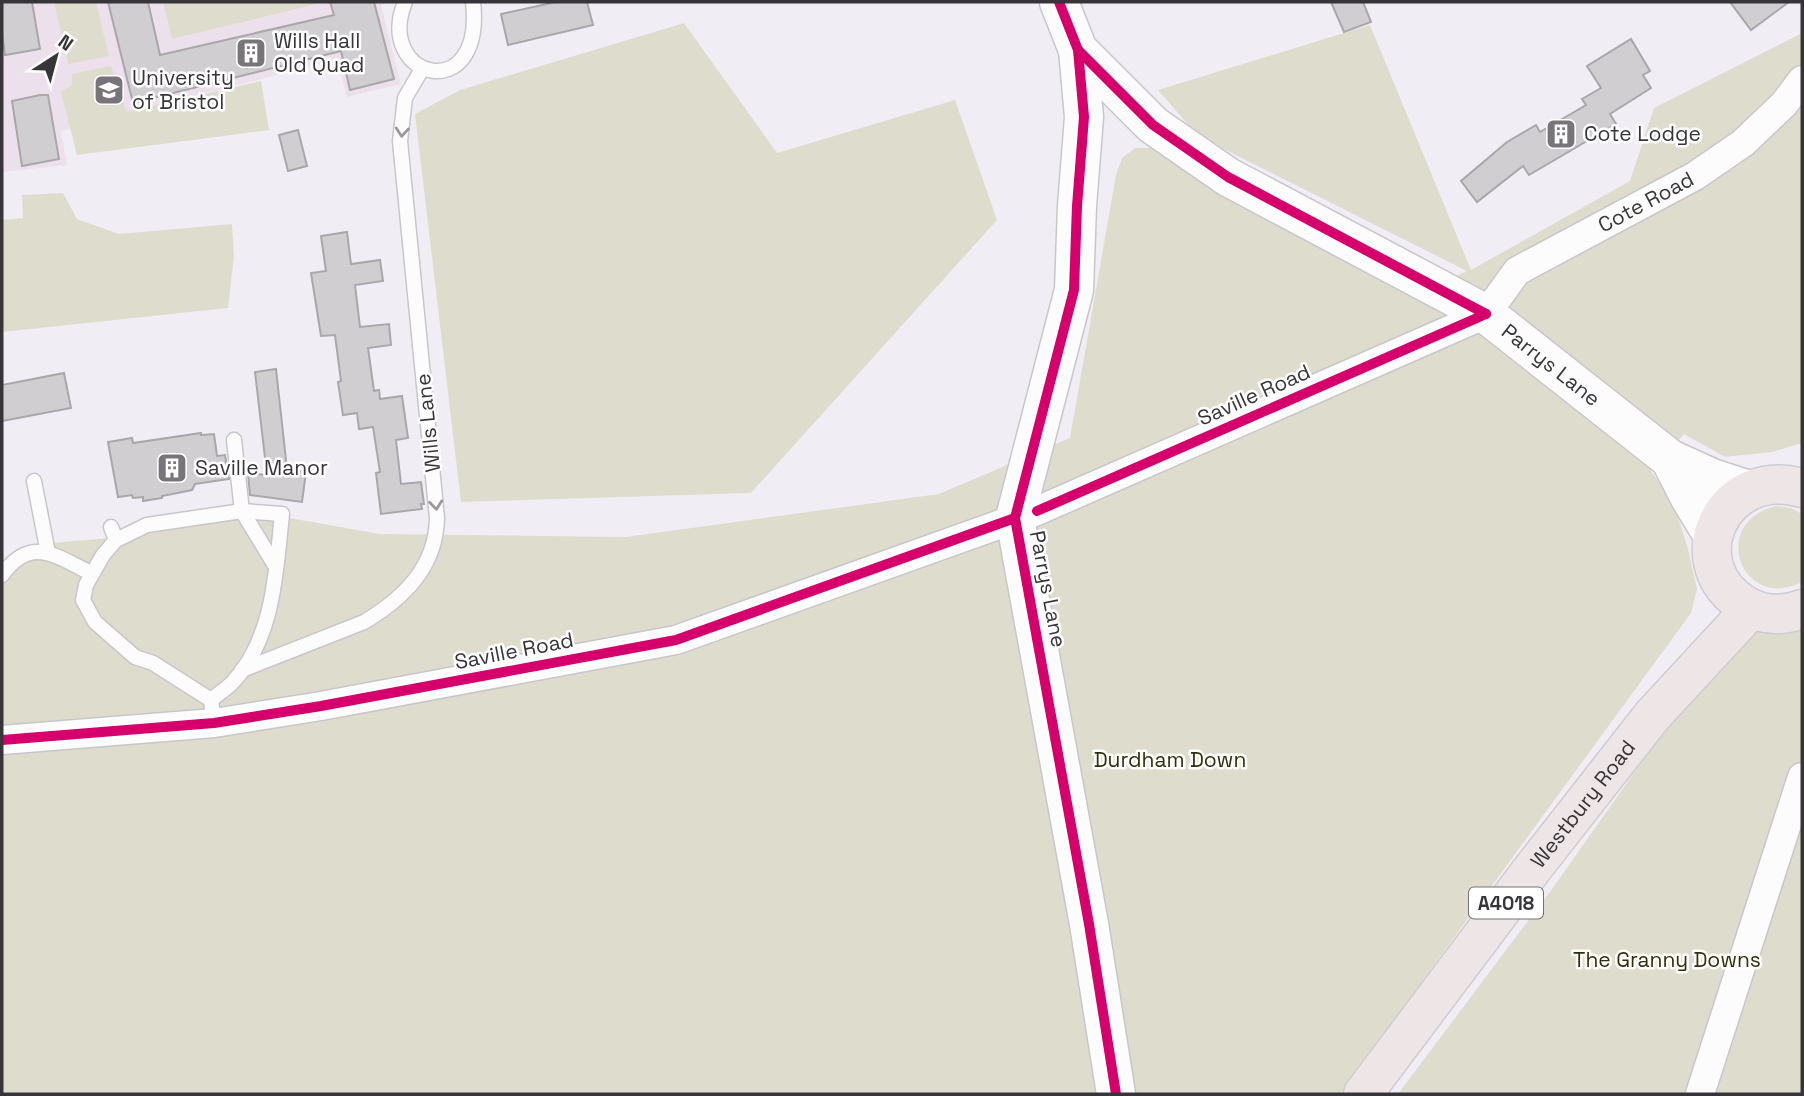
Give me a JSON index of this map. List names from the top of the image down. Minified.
{"streets":{"main road":["Parrys Lane","Westbury Road","A4018"],"street":["Cote Road","Saville Road"],"lane":["Wills Lane"]},"crossings":[["Cote Road","Parrys Lane"],["Cote Road","Saville Road"],["Parrys Lane","Saville Road"],["Saville Road","Wills Lane"]],"one_way":["Wills Lane"],"parks":["Durdham Down","The Granny Downs"],"places":{"building":["Wills Hall Old Quad","Cote Lodge","Saville Manor"],"school or university":["University of Bristol"]},"north":"top right"}
